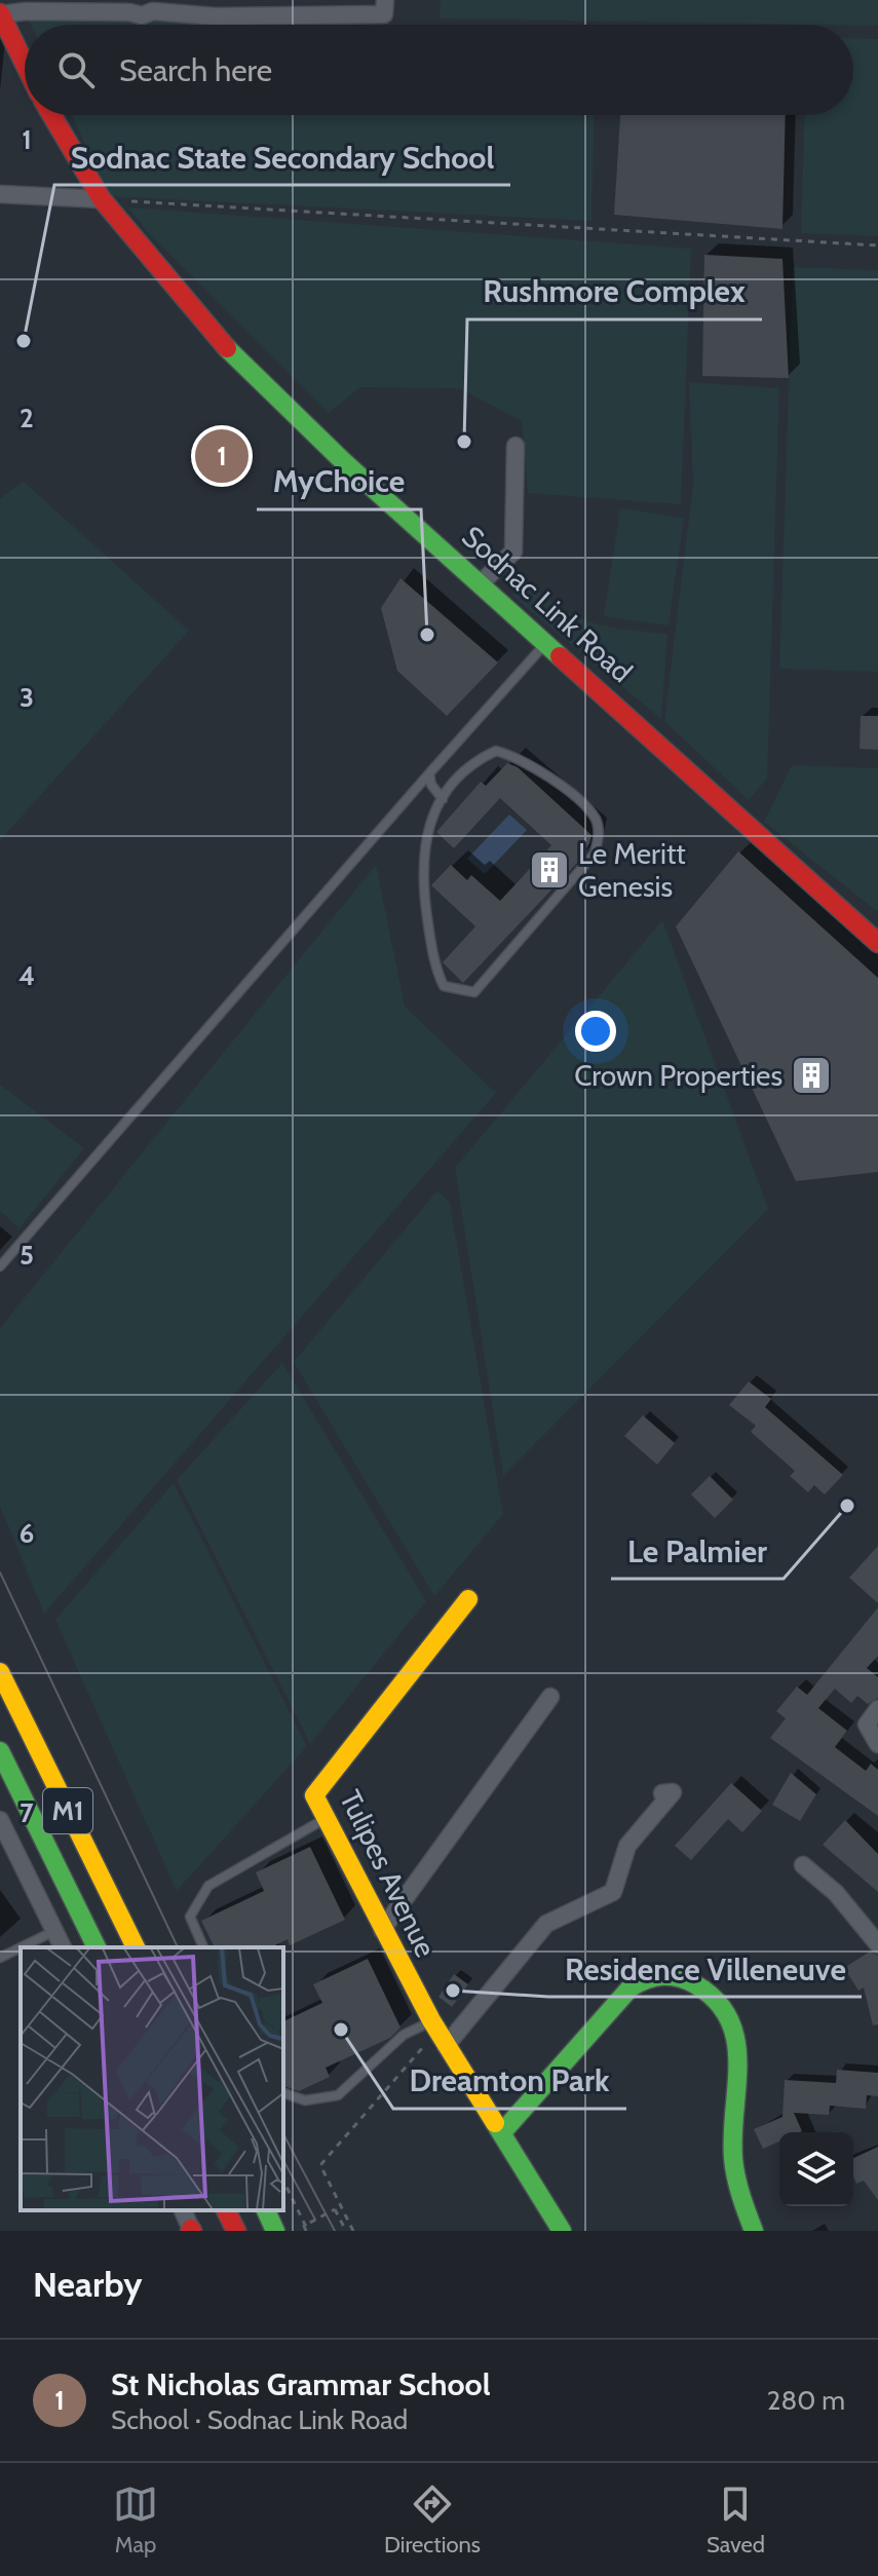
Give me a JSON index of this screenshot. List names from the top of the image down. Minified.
{"streets":{"main road":["Sodnac Link Road","M1","Tulipes Avenue"]},"places":{"other":["Sodnac State Secondary School","Rushmore Complex","MyChoice","Le Palmier","Residence Villeneuve","Dreamton Park"],"building":["Le Meritt Genesis","Crown Properties"]},"page":{"search":"Search here","pins":"1","heading":"Nearby","list":[{"mark":"1","name":"St Nicholas Grammar School","note":"School · Sodnac Link Road","value":"280 m"}],"nav":["Map","Directions","Saved"]},"grid":{"rows":["1","2","3","4","5","6","7"]}}
